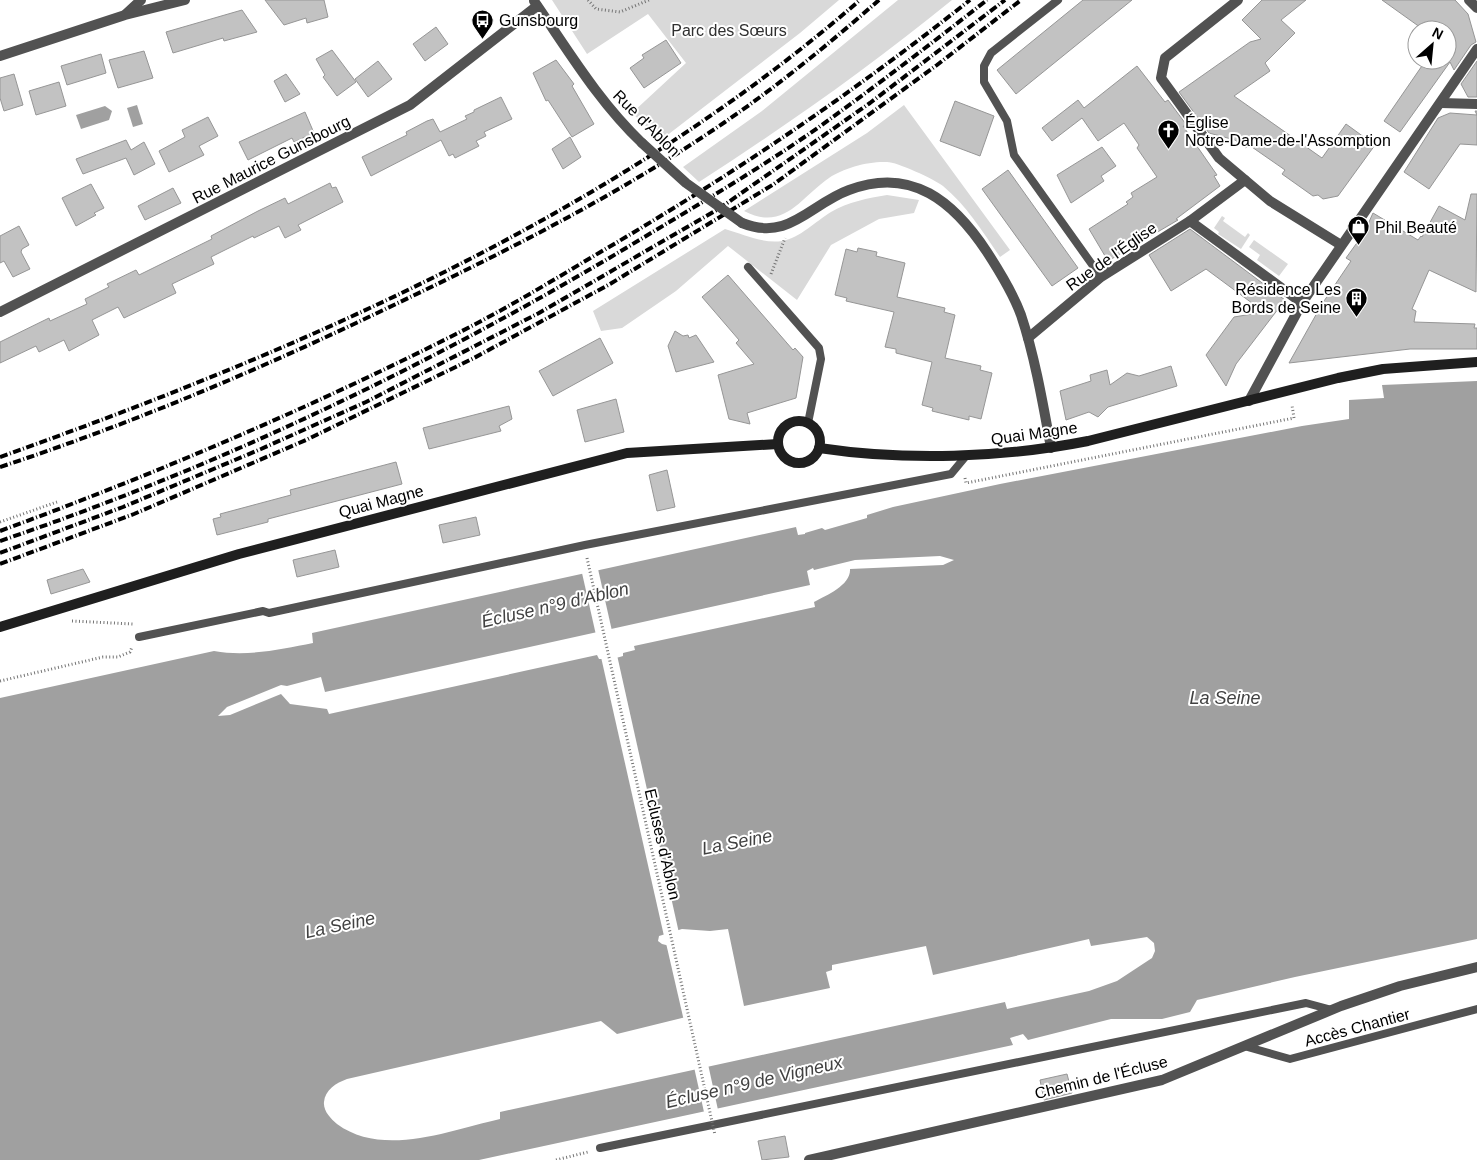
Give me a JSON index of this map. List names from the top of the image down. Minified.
{"streets":{"main road":["Quai Magne"],"street":["Rue d'Ablon","Rue Maurice Gunsbourg","Rue de l'Église","Chemin de l'Écluse"],"lane":["Accès Chantier"],"path":["Ecluses d'Ablon"]},"crossings":[["Rue d'Ablon","Rue Maurice Gunsbourg"],["Accès Chantier","Chemin de l'Écluse"]],"water":["Écluse n°9 d'Ablon","La Seine","Écluse n°9 de Vigneux"],"parks":["Parc des Sœurs"],"places":{"bus stop":["Gunsbourg"],"church":["Église Notre-Dame-de-l'Assomption"],"shop":["Phil Beauté"],"building":["Résidence Les Bords de Seine"]},"north":"top right"}
